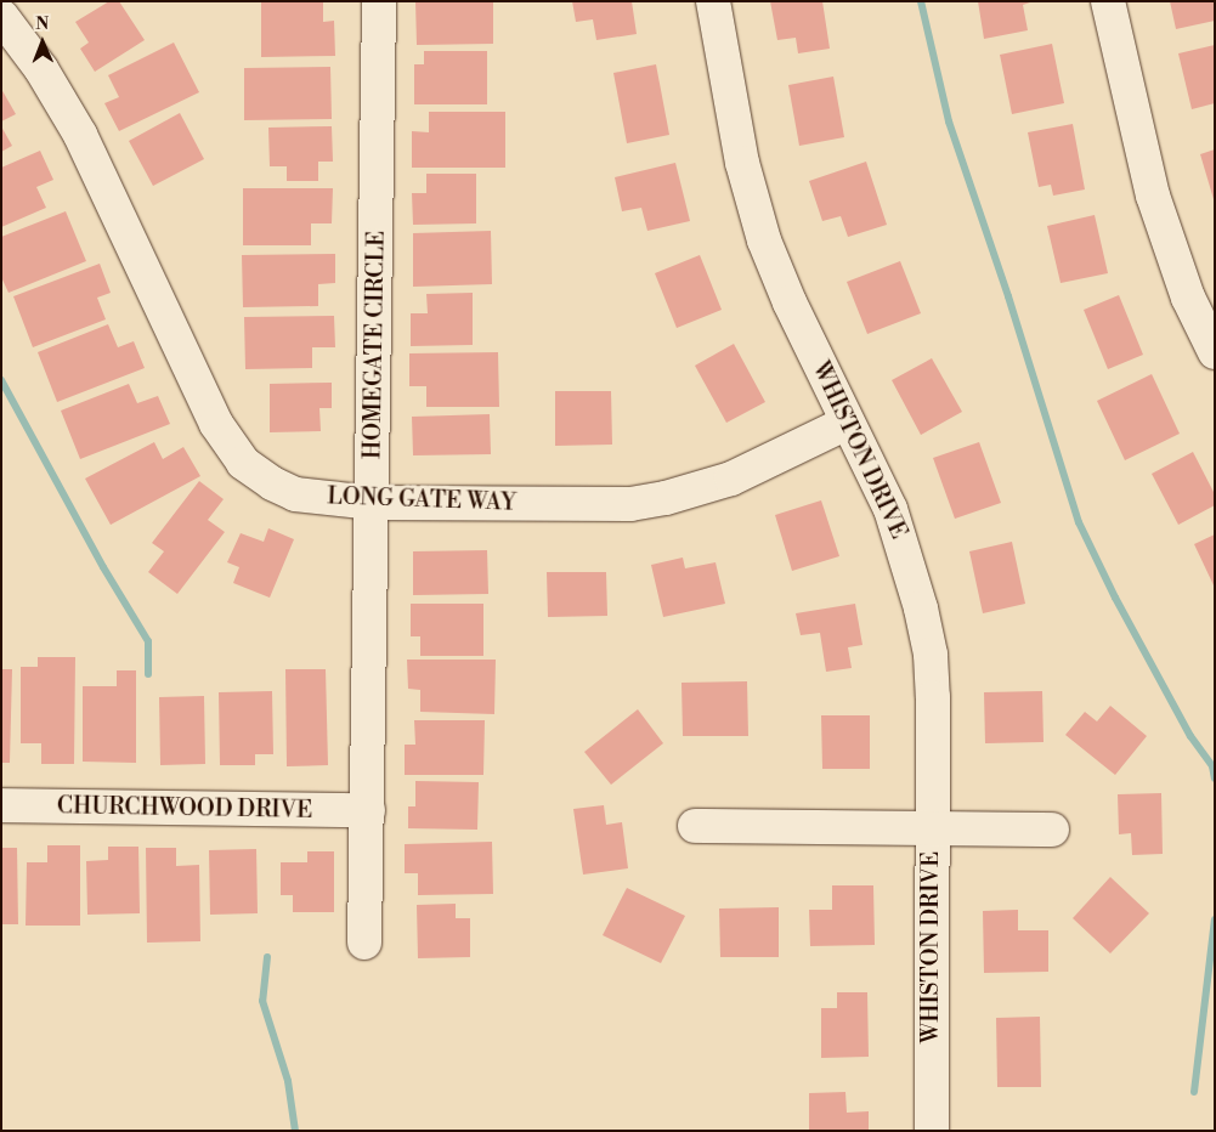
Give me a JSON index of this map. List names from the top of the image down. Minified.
{"streets":{"street":["HOMEGATE CIRCLE","WHISTON DRIVE","LONG GATE WAY","CHURCHWOOD DRIVE"]},"crossings":[["HOMEGATE CIRCLE","LONG GATE WAY"],["HOMEGATE CIRCLE","CHURCHWOOD DRIVE"],["WHISTON DRIVE","LONG GATE WAY"]],"north":"top"}
